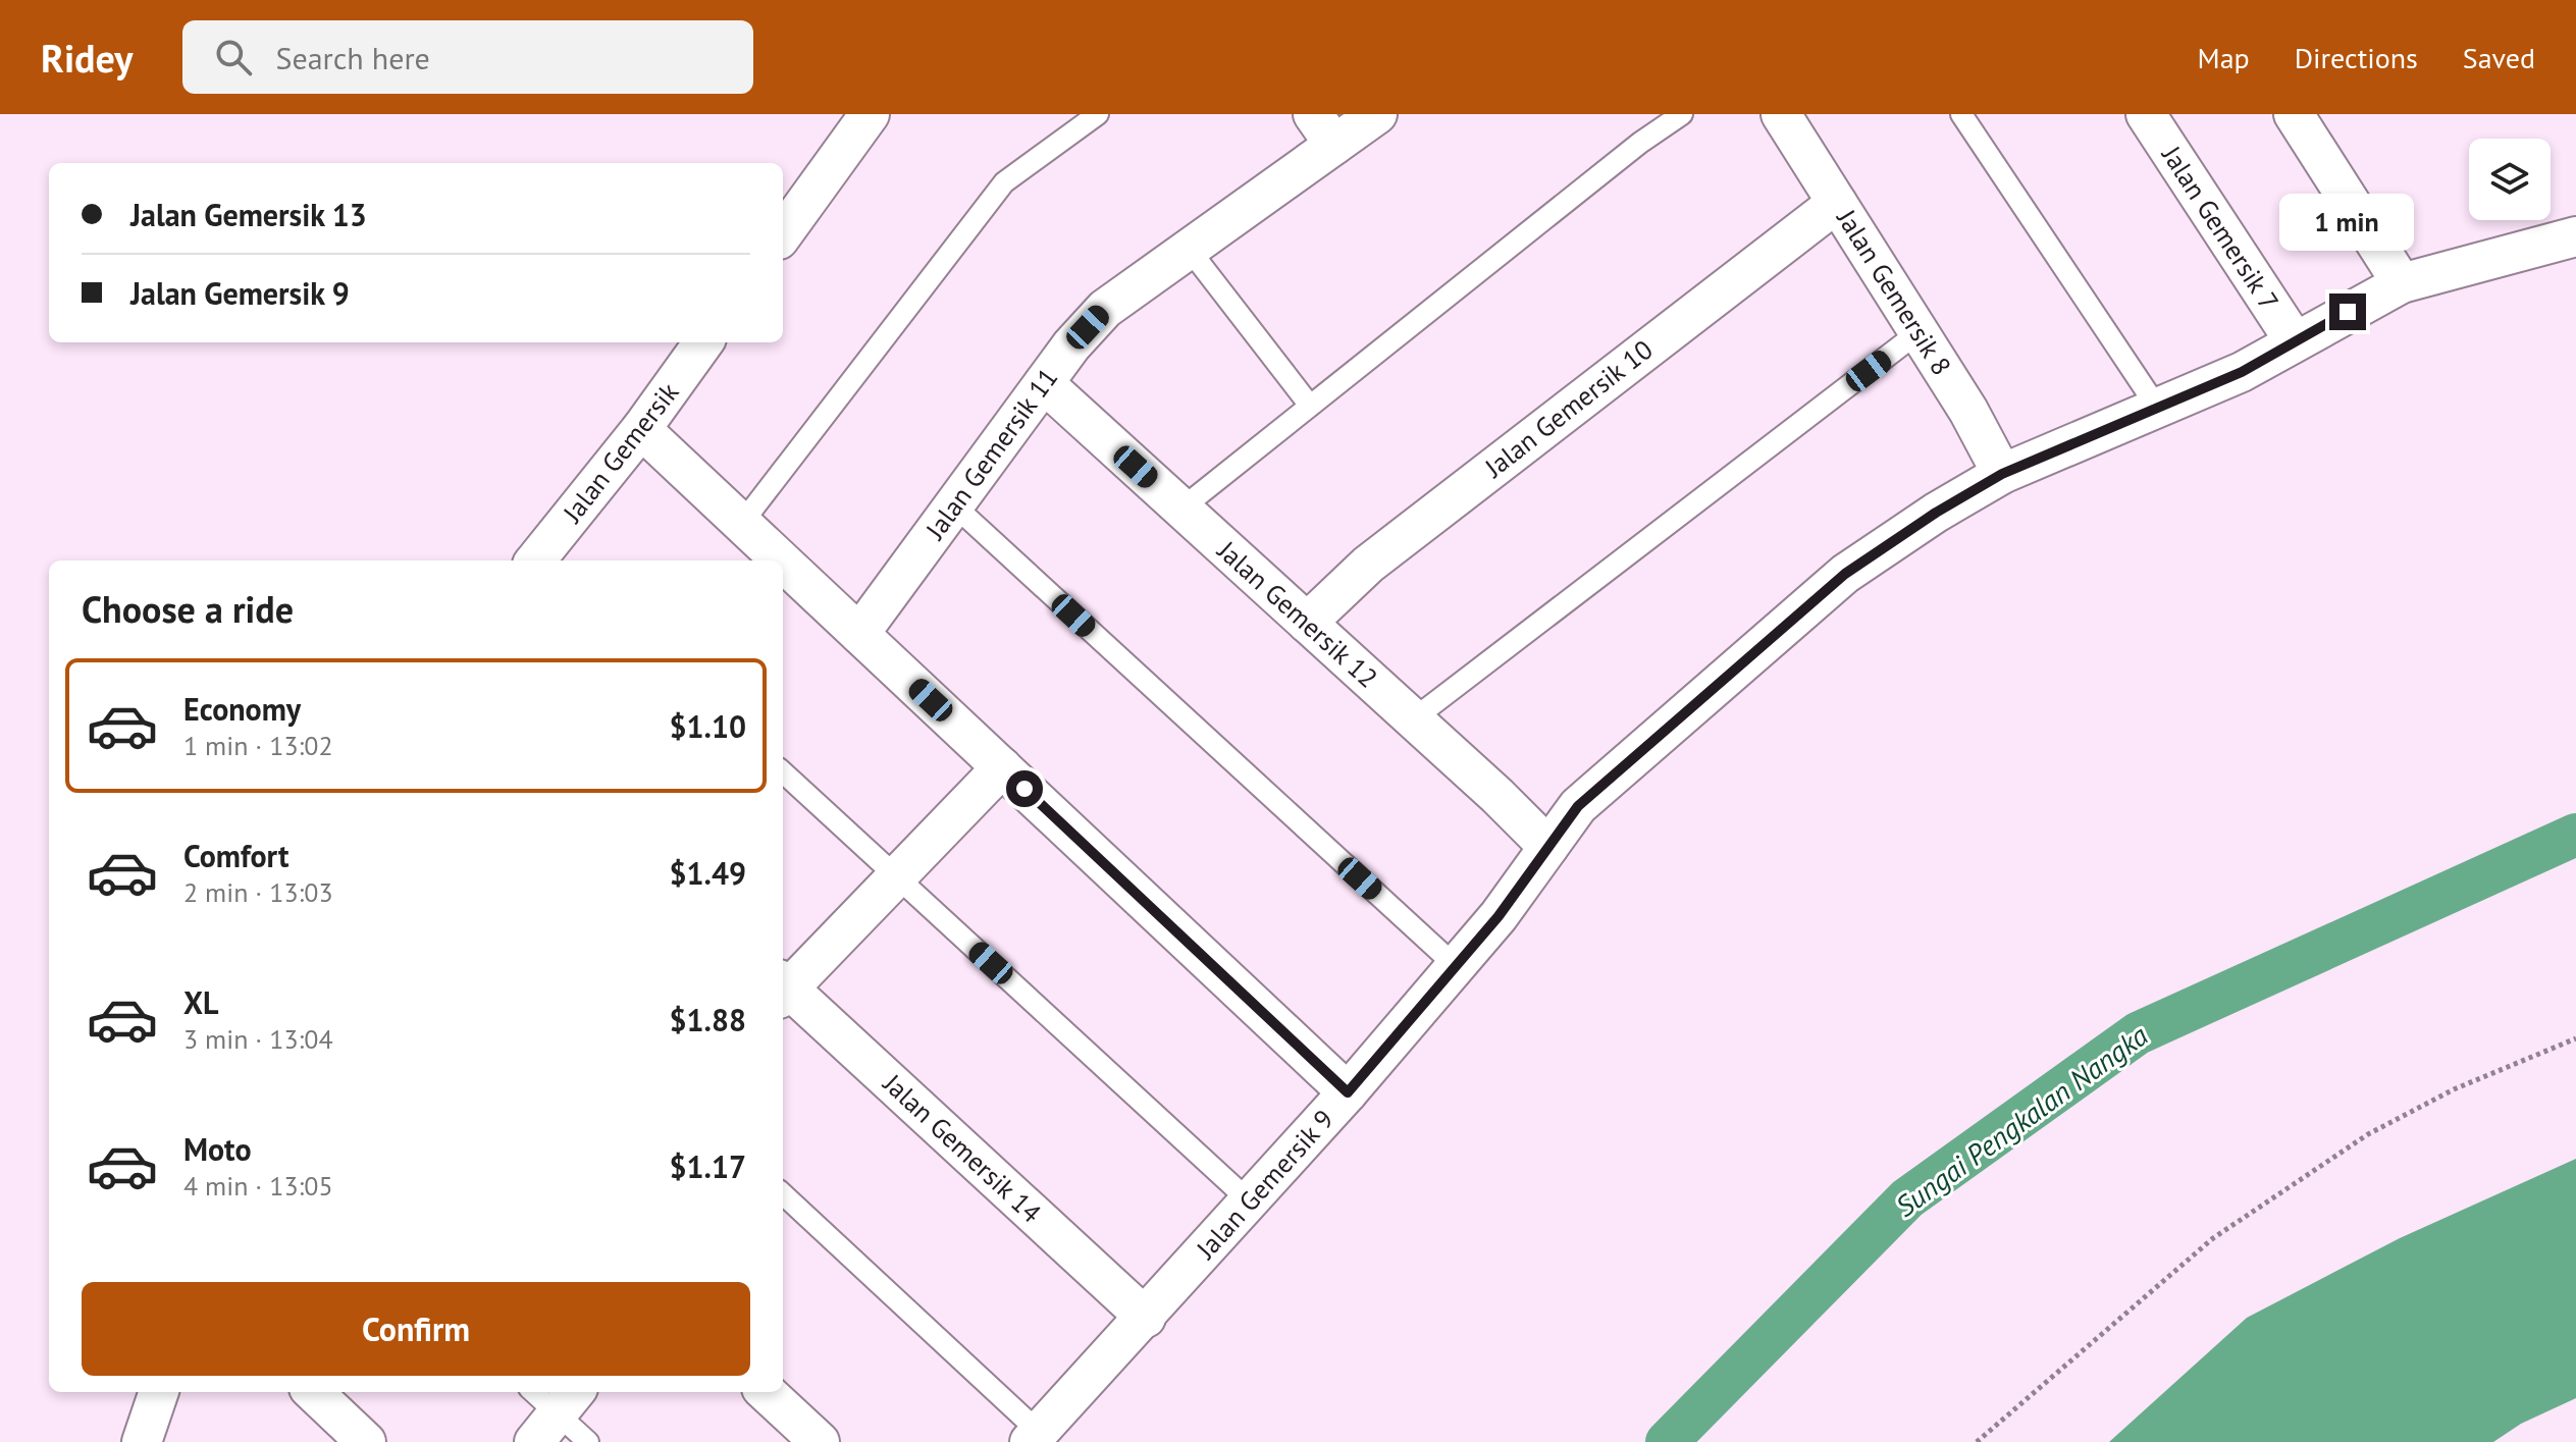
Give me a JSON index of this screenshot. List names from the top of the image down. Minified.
{"streets":{"street":["Jalan Gemersik 7","Jalan Gemersik 8","Jalan Gemersik 10","Jalan Gemersik","Jalan Gemersik 11","Jalan Gemersik 12","Jalan Gemersik 14","Jalan Gemersik 9"]},"crossings":[["Jalan Gemersik 7","Jalan Gemersik 9"],["Jalan Gemersik 8","Jalan Gemersik 10"],["Jalan Gemersik 8","Jalan Gemersik 9"],["Jalan Gemersik 10","Jalan Gemersik 12"],["Jalan Gemersik 11","Jalan Gemersik 12"],["Jalan Gemersik 12","Jalan Gemersik 9"],["Jalan Gemersik 14","Jalan Gemersik 9"]],"water":["Sungai Pengkalan Nangka"],"page":{"header":"Ridey","search":"Search here","nav":["Map","Directions","Saved"],"banner":["Jalan Gemersik 13","Jalan Gemersik 9"],"bubble":"1 min","heading":"Choose a ride","list":[{"name":"Economy","note":"1 min · 13:02","value":"$1.10"},{"name":"Comfort","note":"2 min · 13:03","value":"$1.49"},{"name":"XL","note":"3 min · 13:04","value":"$1.88"},{"name":"Moto","note":"4 min · 13:05","value":"$1.17"}],"buttons":"Confirm"}}
